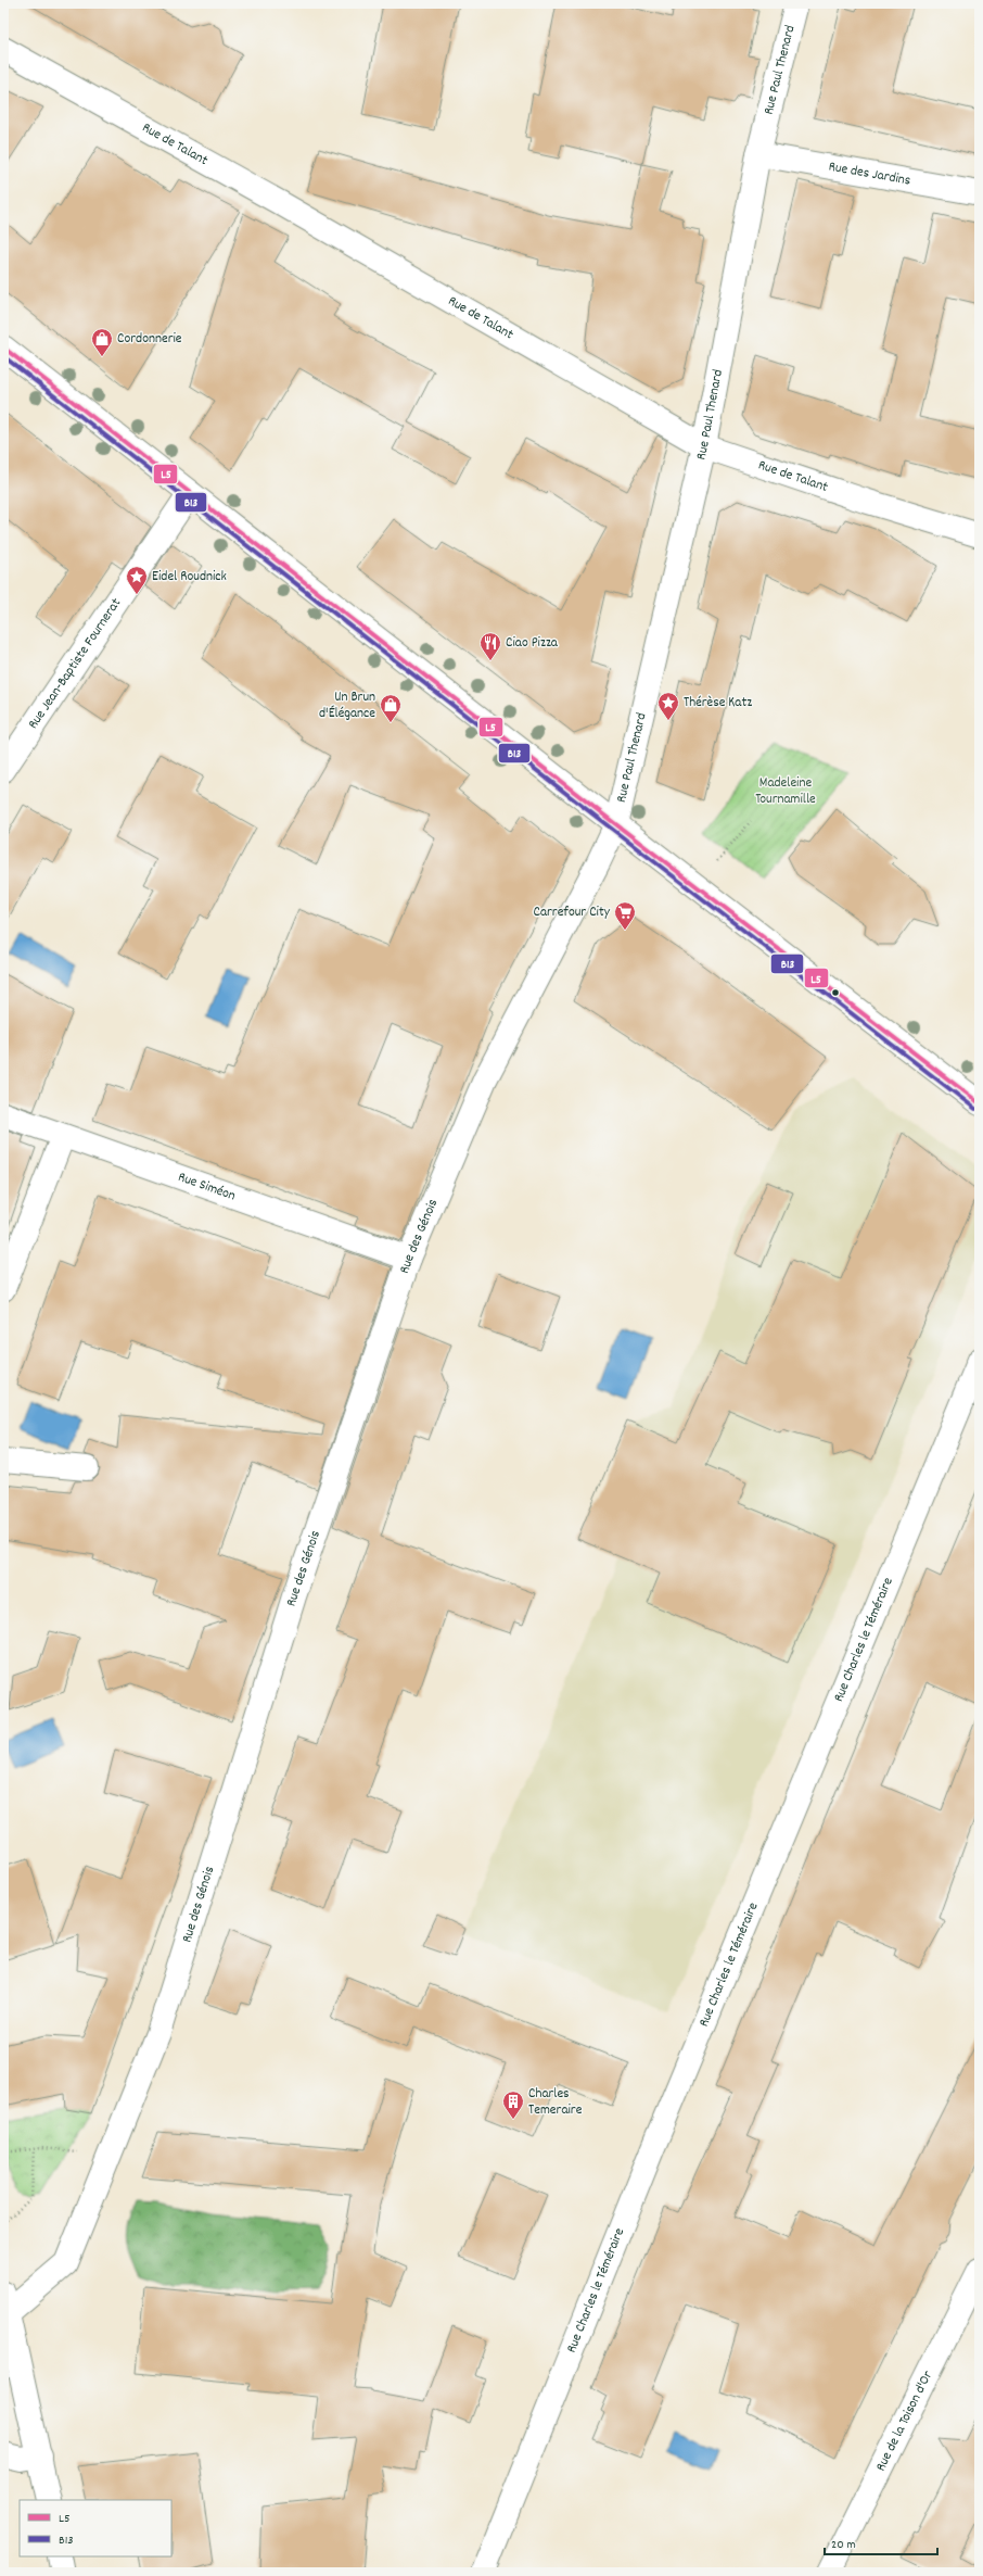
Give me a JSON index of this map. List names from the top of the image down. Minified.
{"streets":{"street":["Rue Paul Thenard","Rue de Talant","Rue des Jardins","Rue Jean-Baptiste Fournerat","Rue Siméon","Rue des Génois","Rue Charles le Téméraire","Rue de la Toison d'Or"]},"crossings":[["Rue Paul Thenard","Rue de Talant"],["Rue Paul Thenard","Rue des Jardins"],["Rue Paul Thenard","Rue des Génois"],["Rue Siméon","Rue des Génois"]],"parks":["Madeleine Tournamille"],"places":{"shop":["Cordonnerie","Un Brun d'Élégance"],"place":["Eidel Roudnick","Thérèse Katz"],"restaurant":["Ciao Pizza"],"supermarket":["Carrefour City"],"building":["Charles Temeraire"]},"lines":["transit line L5","transit line B13"],"legend":["L5","B13"],"scale_bar":"20 m"}
